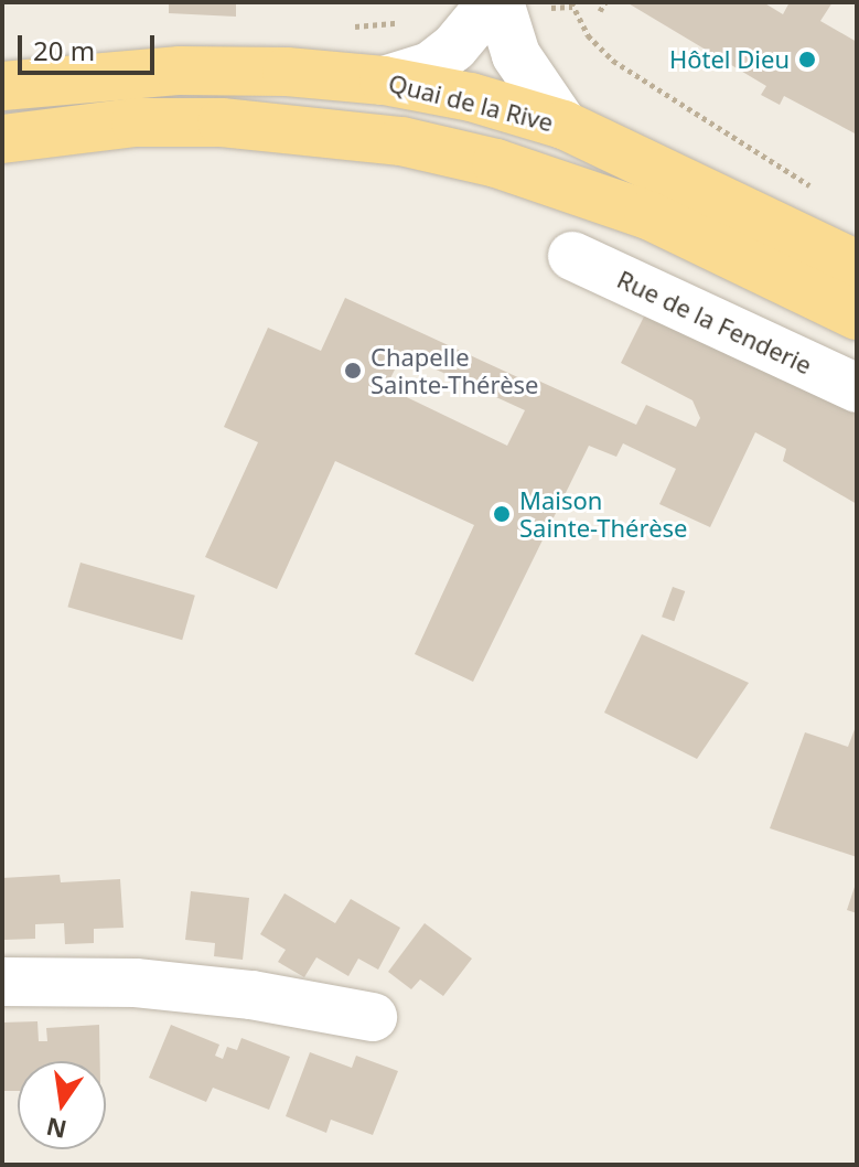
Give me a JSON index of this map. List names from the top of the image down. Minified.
{"streets":{"main road":["Quai de la Rive"],"street":["Rue de la Fenderie"]},"places":["Hôtel Dieu","Chapelle Sainte-Thérèse","Maison Sainte-Thérèse"],"scale_bar":"20 m","north":"bottom"}
